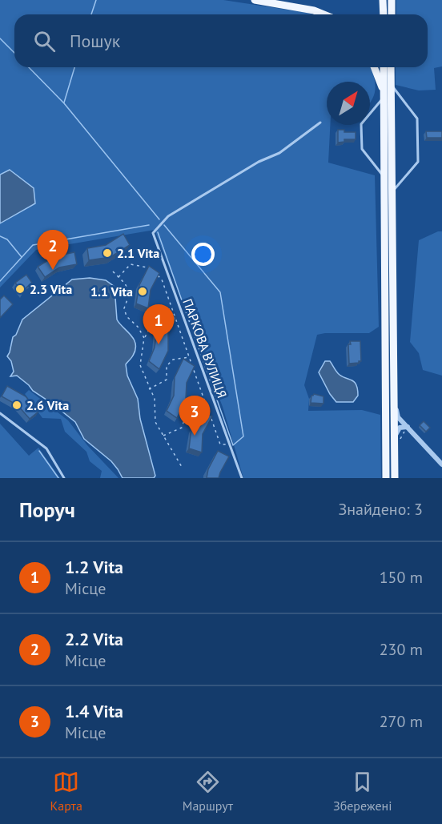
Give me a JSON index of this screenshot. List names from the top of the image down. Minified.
{"streets":{"lane":["ПАРКОВА ВУЛИЦЯ"]},"places":["2.1 Vita","2.3 Vita","1.1 Vita","2.6 Vita"],"north":"top right","page":{"search":"Пошук","pins":["2","1","3"],"heading":["Поруч","Знайдено: 3"],"list":[{"mark":"1","name":"1.2 Vita","note":"Місце","value":"150 m"},{"mark":"2","name":"2.2 Vita","note":"Місце","value":"230 m"},{"mark":"3","name":"1.4 Vita","note":"Місце","value":"270 m"}],"nav":["Карта","Маршрут","Збережені"]}}
